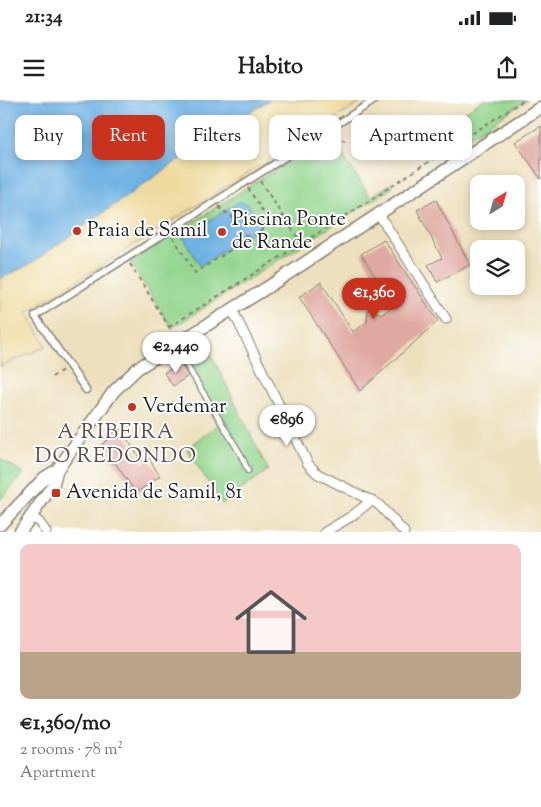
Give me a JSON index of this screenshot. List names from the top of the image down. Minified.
{"districts":["A RIBEIRA DO REDONDO"],"places":{"other":["Praia de Samil","Piscina Ponte de Rande","Verdemar"],"transit":["Avenida de Samil, 81"]},"north":"top right","page":{"status":"21:34","header":"Habito","chip":["Buy","Rent","Filters","New","Apartment"],"price":["€1,360","€2,440","€896"],"list":[{"name":"€1,360/mo","note":"2 rooms · 78 m² · Apartment"}]}}
